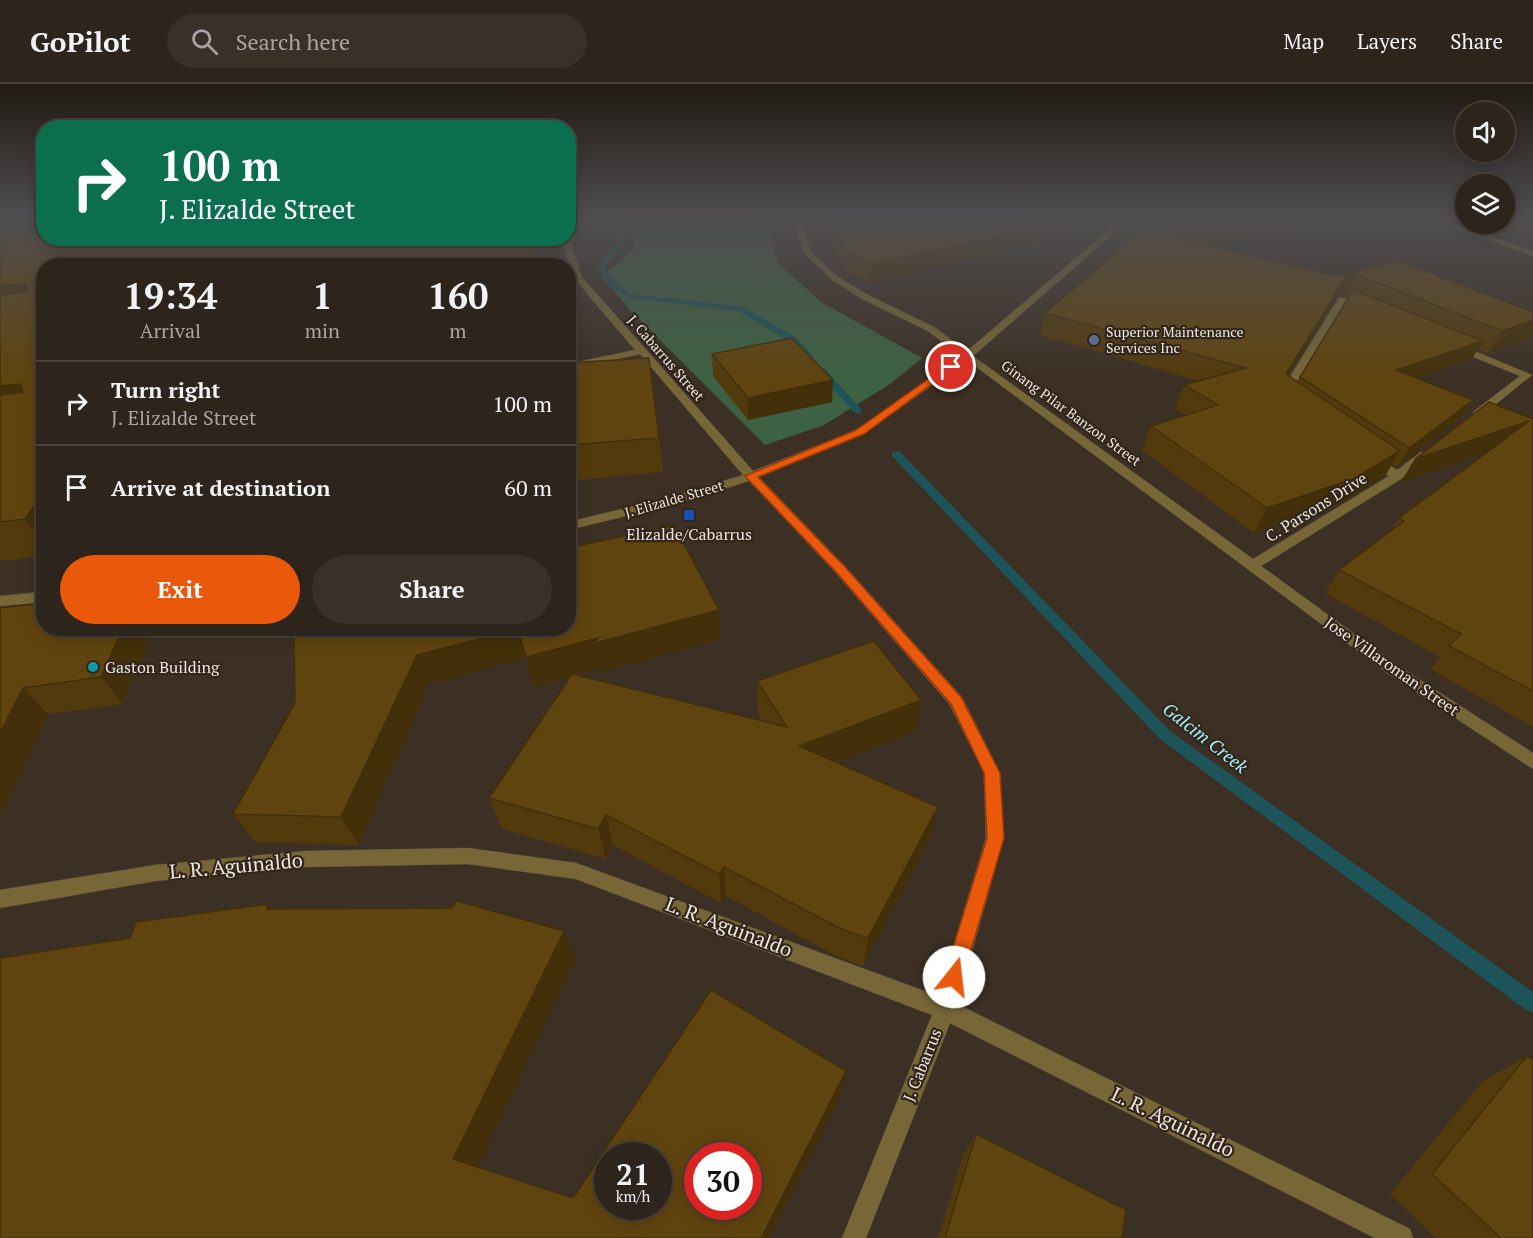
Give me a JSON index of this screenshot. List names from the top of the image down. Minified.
{"streets":{"street":["J. Cabarrus Street","Ginang Pilar Banzon Street","J. Elizalde Street","C. Parsons Drive","Jose Villaroman Street","L. R. Aguinaldo","J. Cabarrus"]},"crossings":[["J. Cabarrus Street","J. Elizalde Street"],["J. Cabarrus Street","J. Cabarrus"],["Ginang Pilar Banzon Street","J. Elizalde Street"],["Ginang Pilar Banzon Street","C. Parsons Drive"],["Ginang Pilar Banzon Street","Jose Villaroman Street"],["J. Elizalde Street","J. Cabarrus"],["C. Parsons Drive","Jose Villaroman Street"],["L. R. Aguinaldo","J. Cabarrus"]],"water":["Galcim Creek"],"places":{"other":["Superior Maintenance Services Inc","Gaston Building"],"transit":["Elizalde/Cabarrus"]},"page":{"header":"GoPilot","search":"Search here","nav":["Map","Layers","Share"],"turn":["100 m","J. Elizalde Street"],"eta":["19:34","Arrival","1","min","160","m"],"list":[{"name":"Turn right","note":"J. Elizalde Street","value":"100 m"},{"name":"Arrive at destination","value":"60 m"}],"buttons":["Exit","Share"],"speed":"21 km/h","limit":"30"}}
